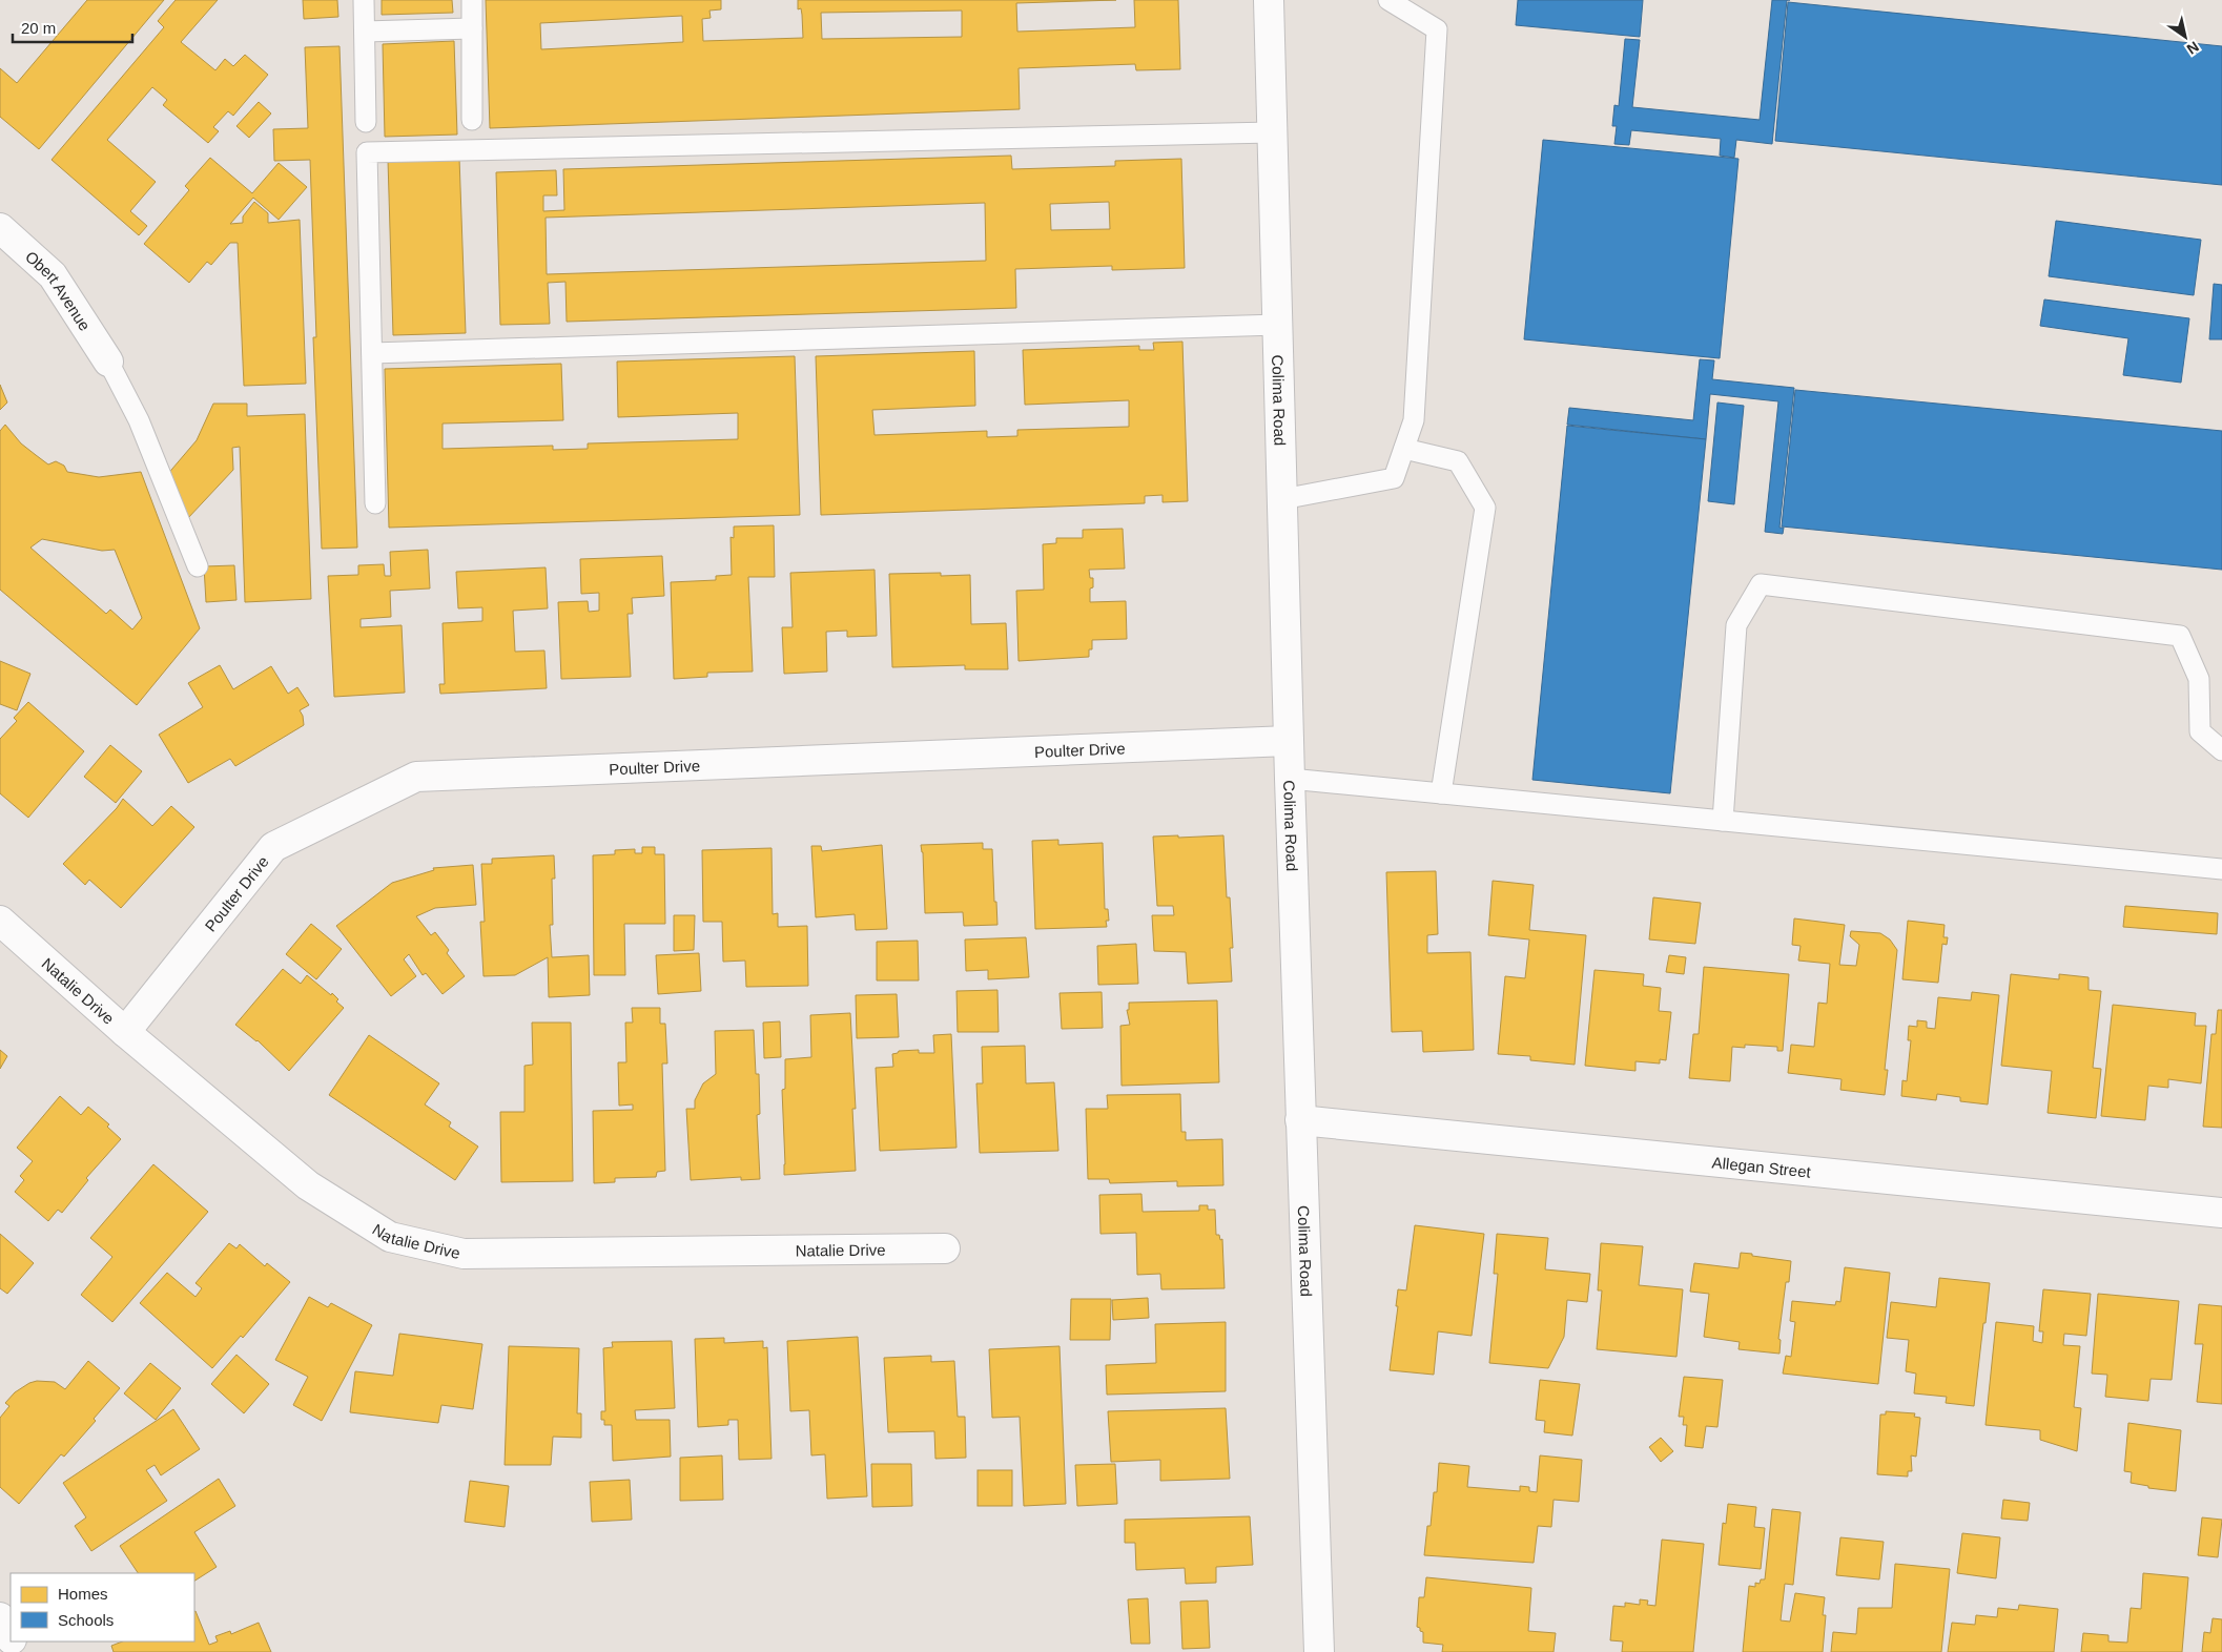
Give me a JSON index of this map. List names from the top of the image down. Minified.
{"streets":{"street":["Obert Avenue","Colima Road","Poulter Drive","Natalie Drive","Allegan Street"]},"crossings":[["Colima Road","Poulter Drive"],["Colima Road","Allegan Street"],["Poulter Drive","Natalie Drive"]],"legend":["Homes","Schools"],"scale_bar":"20 m","north":"bottom right"}
